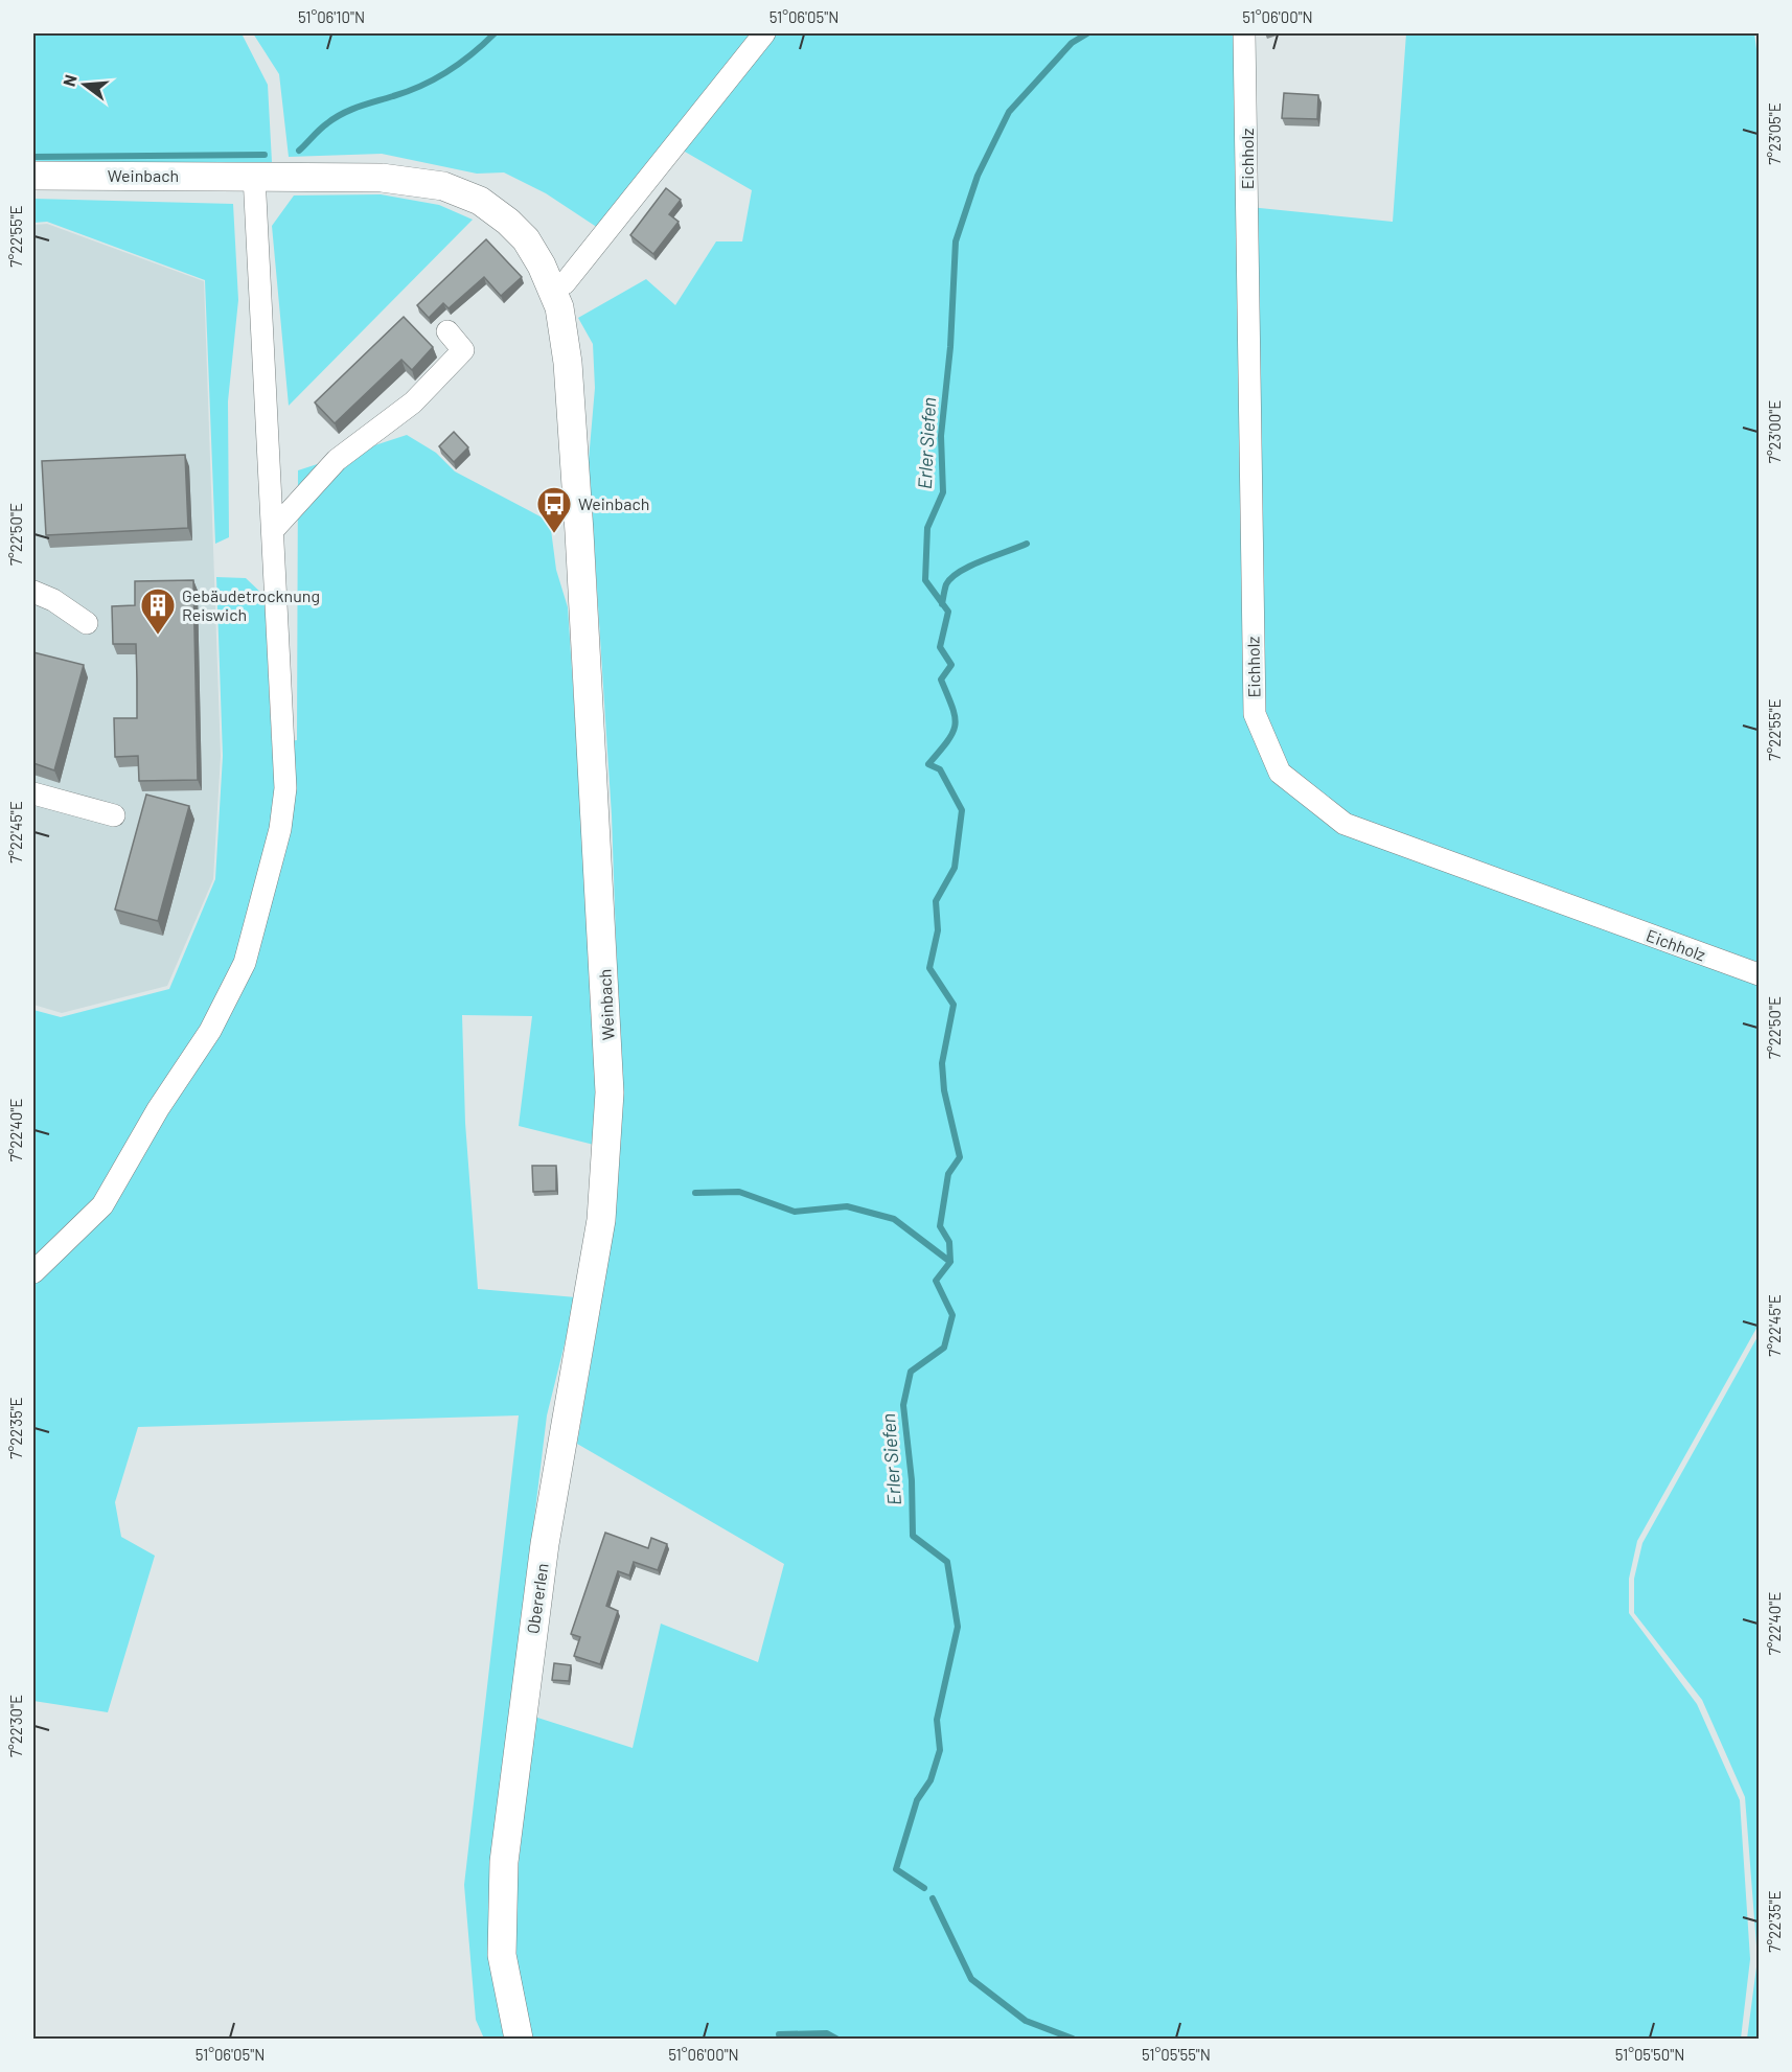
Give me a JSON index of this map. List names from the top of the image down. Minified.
{"streets":{"main road":["Weinbach","Obererlen"],"street":["Eichholz"]},"crossings":[["Weinbach","Obererlen"]],"water":["Erler Siefen"],"places":{"bus stop":["Weinbach"],"building":["Gebäudetrocknung Reiswich"]},"north":"left","coordinates":["51°06'10\"N","51°06'05\"N","51°06'00\"N","7°23'05\"E","7°22'55\"E","7°23'00\"E","7°22'50\"E","7°22'45\"E","7°22'40\"E","7°22'35\"E","7°22'30\"E","51°05'55\"N","51°05'50\"N"]}
